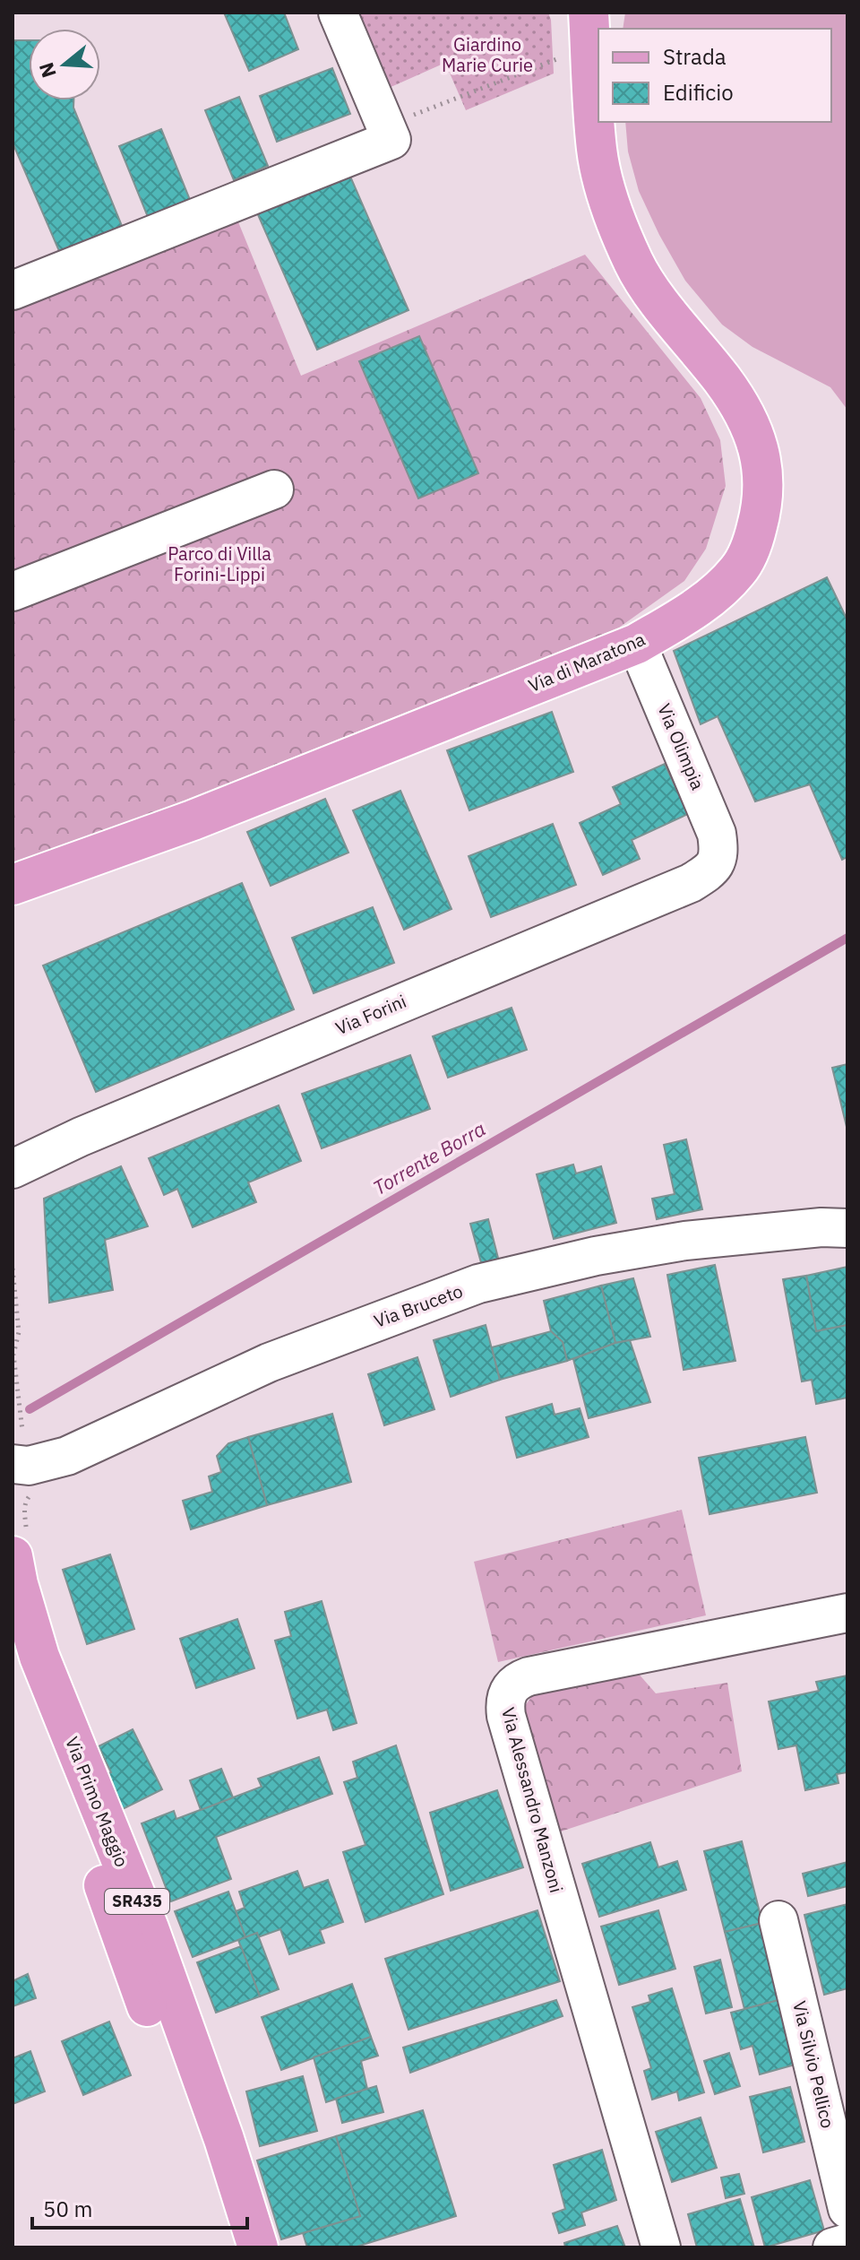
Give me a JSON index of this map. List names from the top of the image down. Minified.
{"streets":{"main road":["Via di Maratona","Via Primo Maggio","SR435"],"street":["Via Olimpia","Via Forini","Via Bruceto","Via Alessandro Manzoni","Via Silvio Pellico"]},"crossings":[["Via di Maratona","Via Olimpia"],["Via Olimpia","Via Forini"]],"water":["Torrente Borra"],"parks":["Giardino Marie Curie","Parco di Villa Forini-Lippi"],"legend":["Strada","Edificio"],"scale_bar":"50 m","north":"left"}
